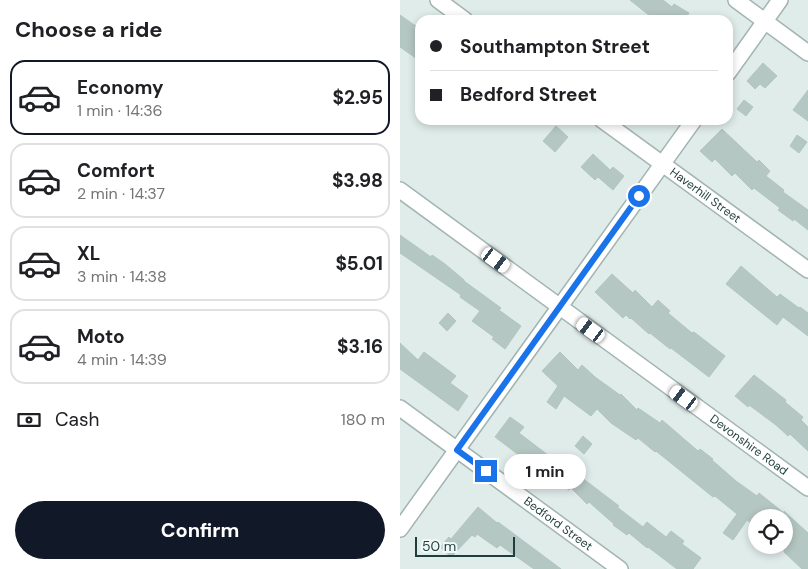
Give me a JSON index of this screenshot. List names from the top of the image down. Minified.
{"streets":{"street":["Haverhill Street","Devonshire Road","Bedford Street"]},"scale_bar":"50 m","page":{"heading":"Choose a ride","banner":["Southampton Street","Bedford Street"],"list":[{"name":"Economy","note":"1 min · 14:36","value":"$2.95"},{"name":"Comfort","note":"2 min · 14:37","value":"$3.98"},{"name":"XL","note":"3 min · 14:38","value":"$5.01"},{"name":"Moto","note":"4 min · 14:39","value":"$3.16"}],"pay":["Cash","180 m"],"bubble":"1 min","buttons":"Confirm","scale":"50 m"}}
